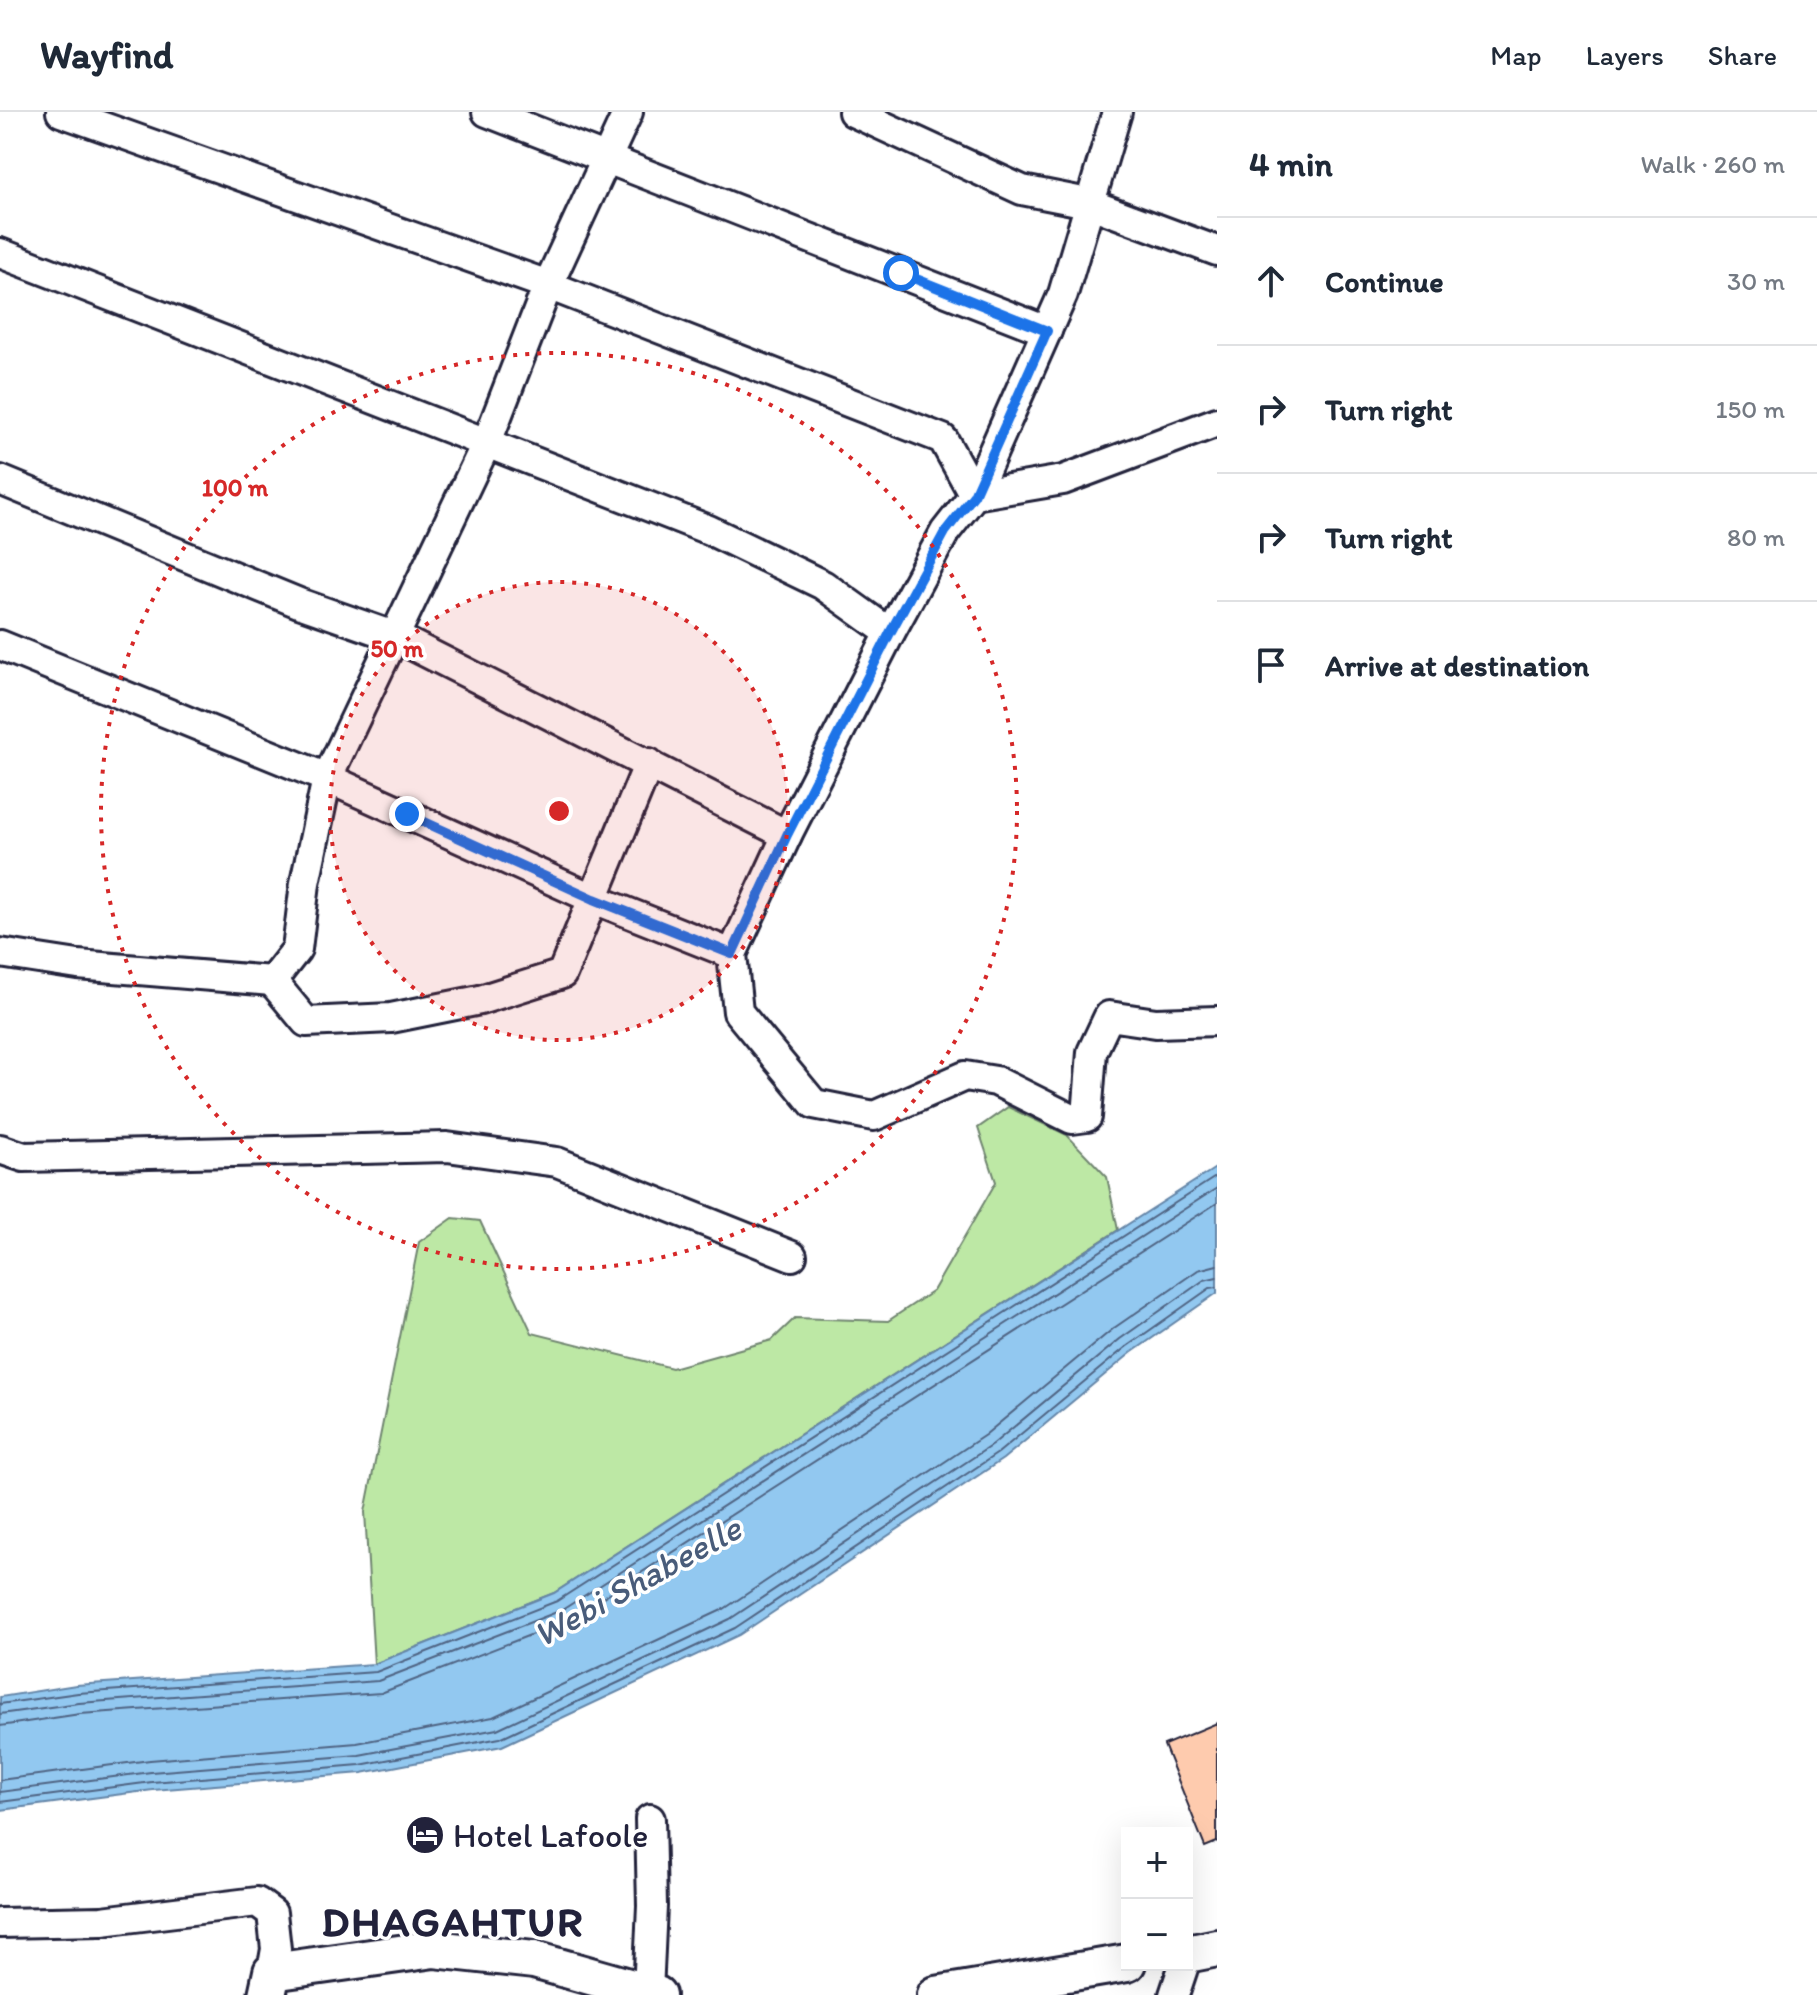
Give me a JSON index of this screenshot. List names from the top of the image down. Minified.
{"districts":["DHAGAHTUR"],"water":["Webi Shabeelle"],"places":{"hotel":["Hotel Lafoole"]},"page":{"header":"Wayfind","nav":["Map","Layers","Share"],"heading":["4 min","Walk · 260 m"],"list":[["Continue","30 m"],["Turn right","150 m"],["Turn right","80 m"],"Arrive at destination"],"map_buttons":["+","−"]},"rings":["100 m","50 m"]}
